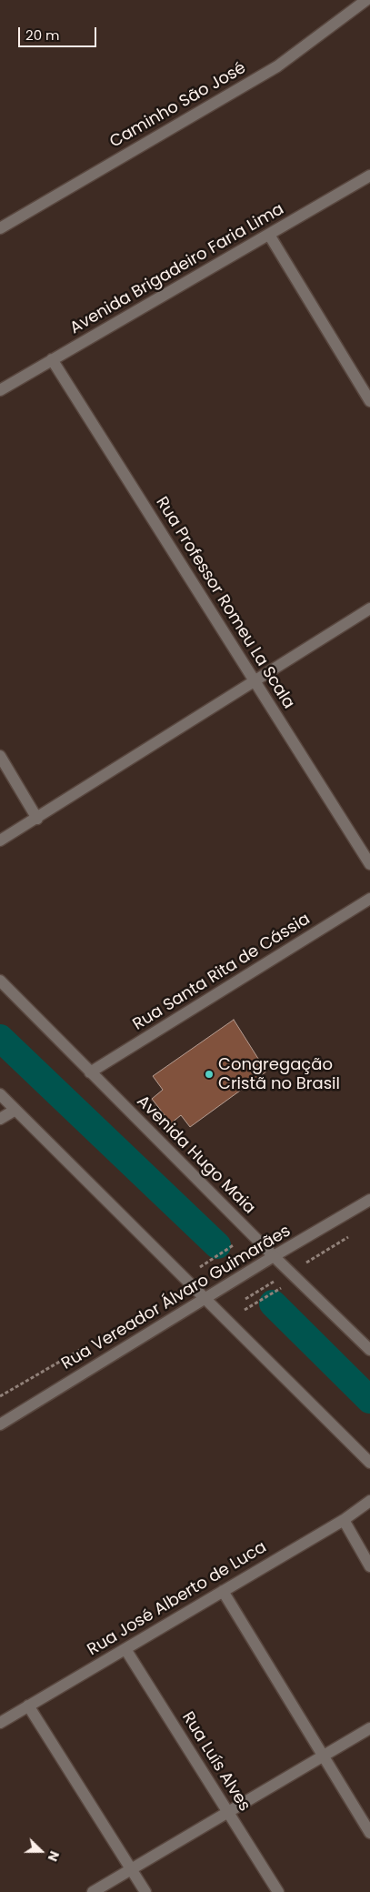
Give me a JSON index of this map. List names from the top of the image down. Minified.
{"streets":{"street":["Caminho São José","Avenida Brigadeiro Faria Lima","Rua Professor Romeu La Scala","Rua Santa Rita de Cássia","Avenida Hugo Maia","Rua Vereador Álvaro Guimarães","Rua José Alberto de Luca","Rua Luís Alves"]},"crossings":[["Avenida Brigadeiro Faria Lima","Rua Professor Romeu La Scala"],["Rua Santa Rita de Cássia","Avenida Hugo Maia"],["Avenida Hugo Maia","Rua Vereador Álvaro Guimarães"],["Rua José Alberto de Luca","Rua Luís Alves"]],"places":["Congregação Cristã no Brasil"],"scale_bar":"20 m","north":"right"}
